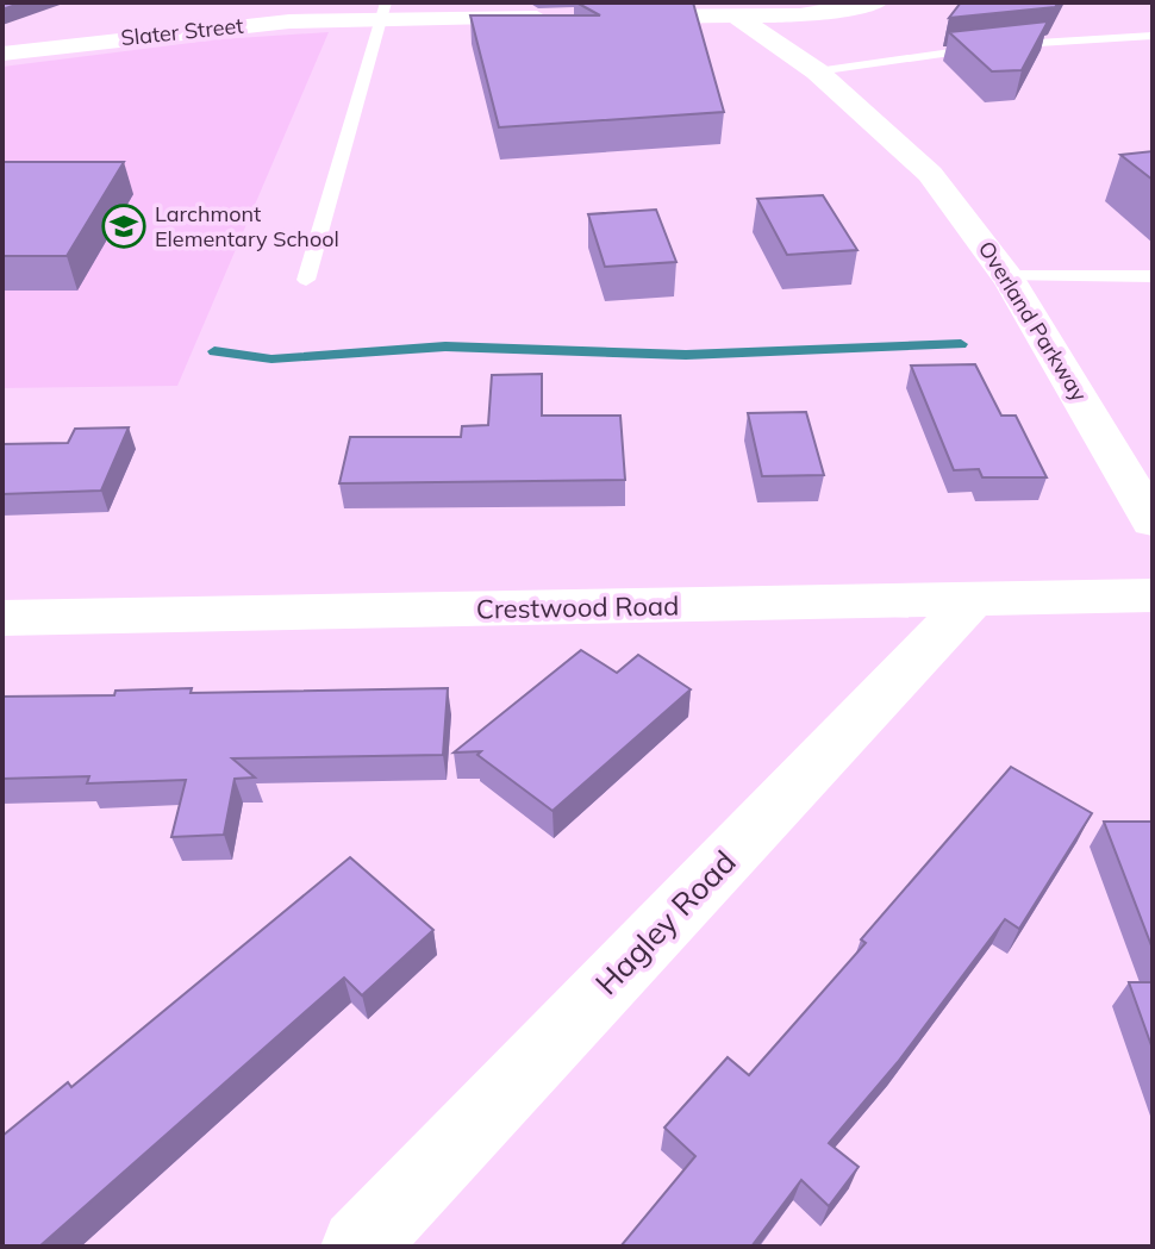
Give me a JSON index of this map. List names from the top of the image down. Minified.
{"streets":{"street":["Slater Street","Overland Parkway","Crestwood Road","Hagley Road"]},"crossings":[["Crestwood Road","Hagley Road"]],"places":{"school or university":["Larchmont Elementary School"]}}
